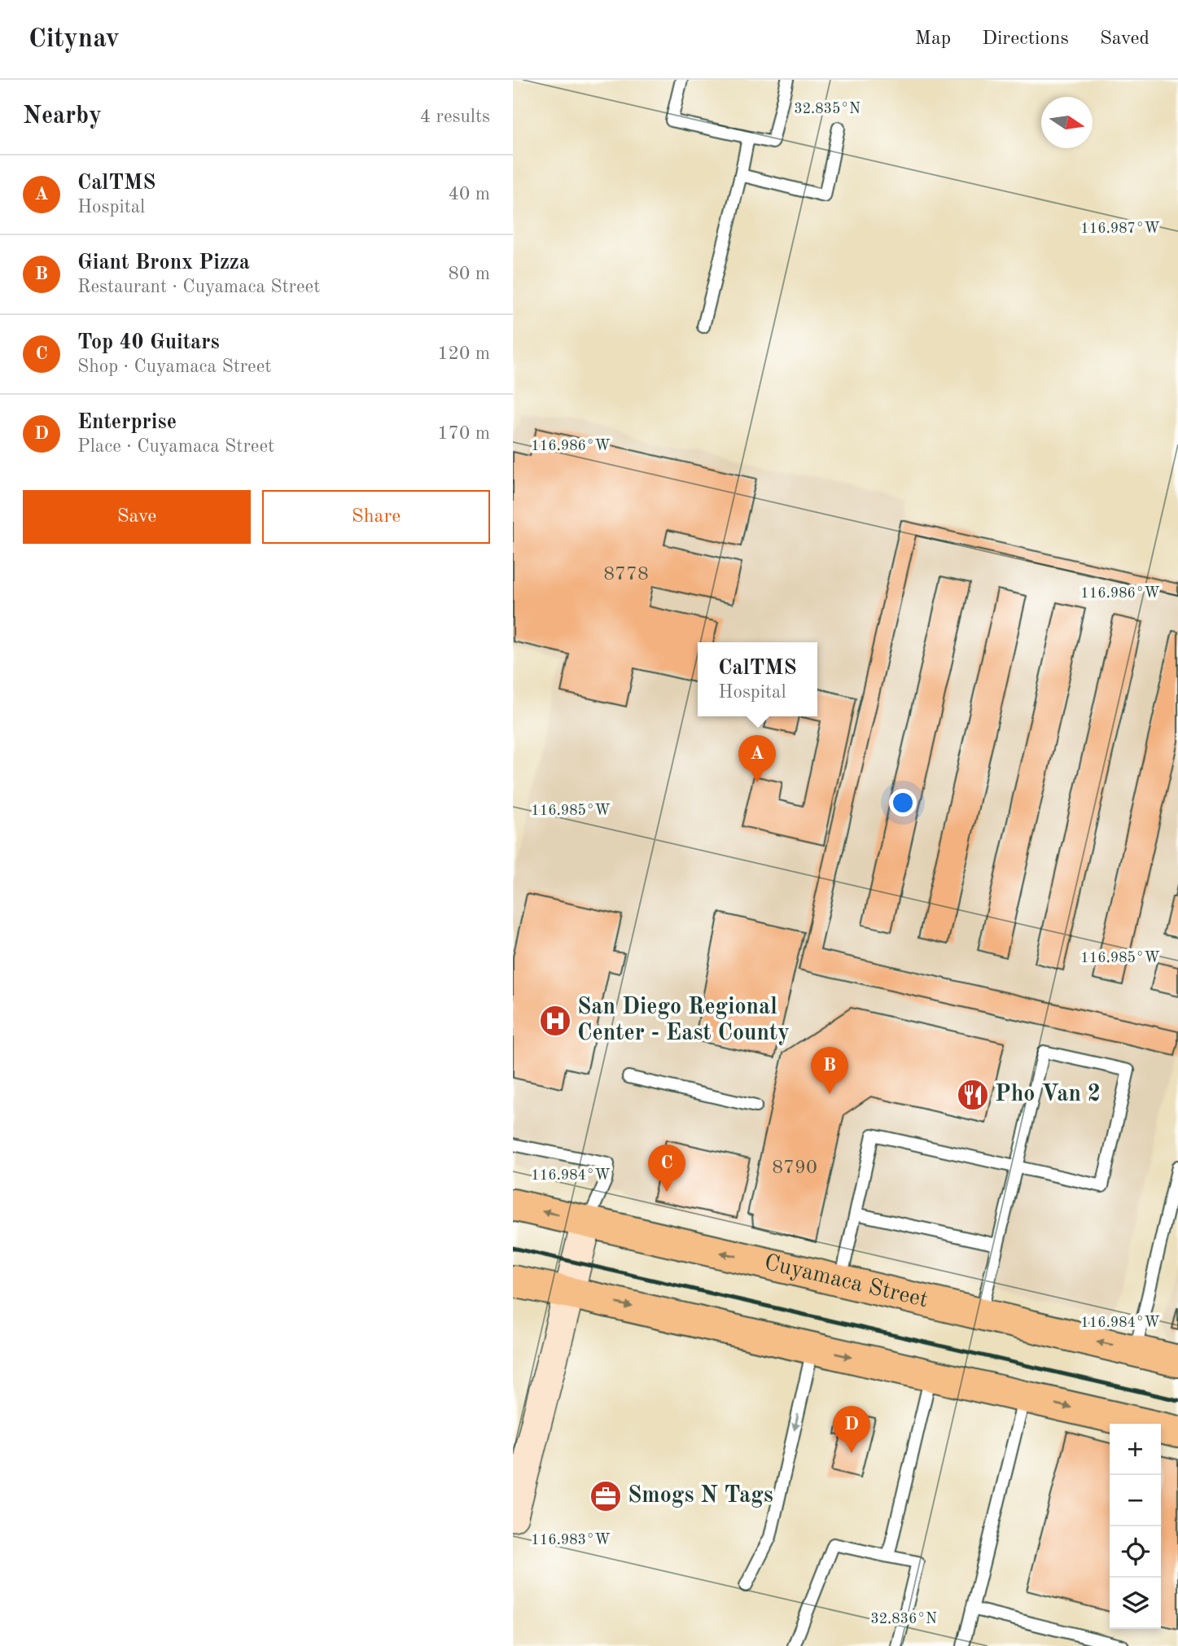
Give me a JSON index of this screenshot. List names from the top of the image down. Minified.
{"streets":{"main road":["Cuyamaca Street"]},"places":{"hospital":["San Diego Regional Center - East County"],"restaurant":["Pho Van 2"],"office":["Smogs N Tags"]},"house_numbers":["8778","8790"],"north":"right","page":{"header":"Citynav","nav":["Map","Directions","Saved"],"heading":["Nearby","4 results"],"list":[{"mark":"A","name":"CalTMS","note":"Hospital","value":"40 m"},{"mark":"B","name":"Giant Bronx Pizza","note":"Restaurant · Cuyamaca Street","value":"80 m"},{"mark":"C","name":"Top 40 Guitars","note":"Shop · Cuyamaca Street","value":"120 m"},{"mark":"D","name":"Enterprise","note":"Place · Cuyamaca Street","value":"170 m"}],"buttons":["Save","Share"],"popup":["CalTMS","Hospital"],"pins":["A","B","C","D"],"map_buttons":["+","−"]},"coordinates":["32.835°N","116.987°W","116.986°W","116.985°W","116.984°W","116.983°W","32.836°N"]}
